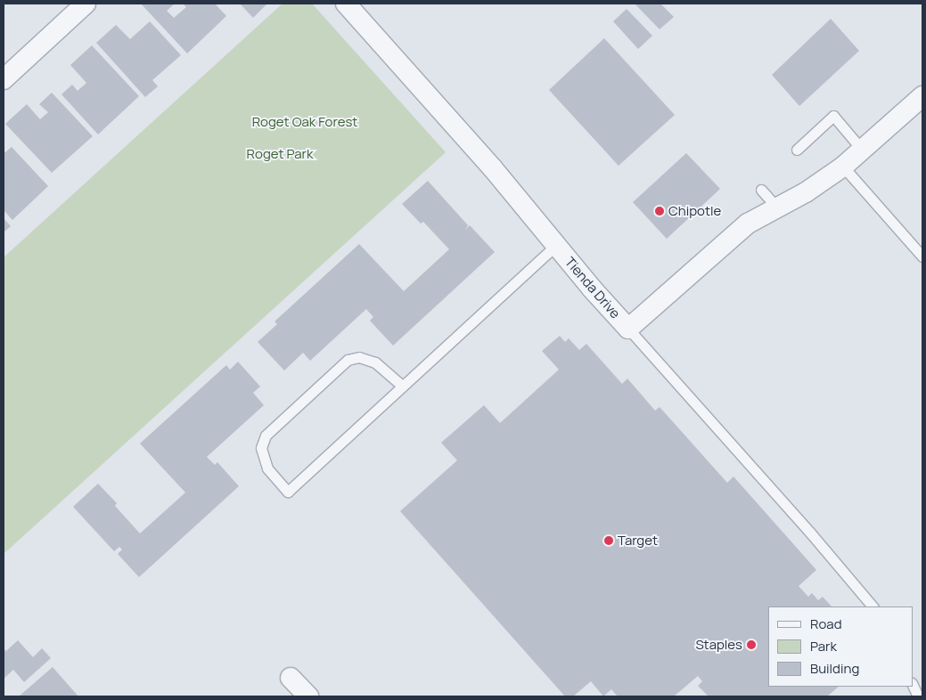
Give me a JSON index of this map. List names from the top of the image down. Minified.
{"streets":{"street":["Tienda Drive"]},"parks":["Roget Oak Forest","Roget Park"],"places":["Chipotle","Target","Staples"],"legend":["Road","Park","Building"]}
